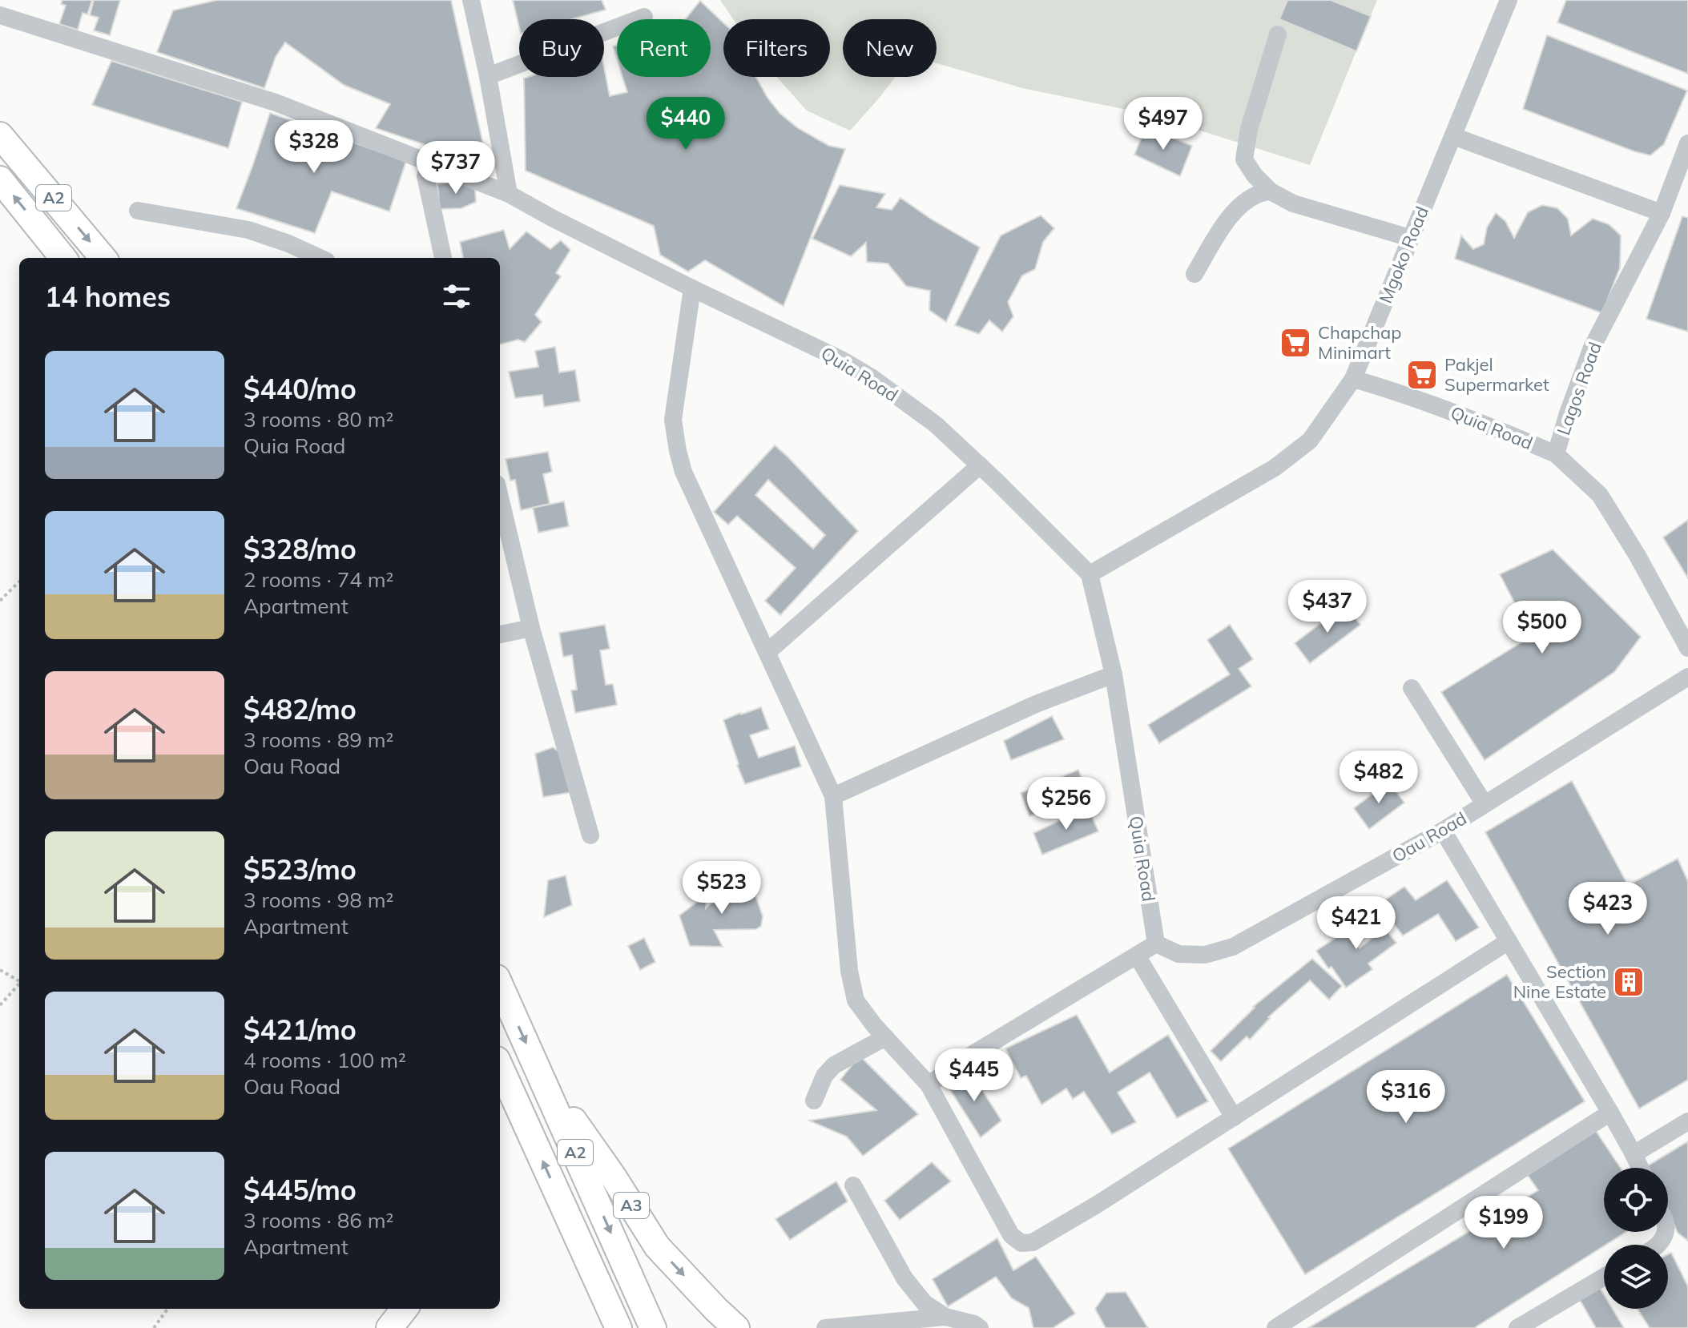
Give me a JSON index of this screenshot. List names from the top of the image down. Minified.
{"streets":{"highway":["A2","A3"],"street":["Mgoko Road","Quia Road","Lagos Road","Oau Road"]},"crossings":[["A2","A3"],["Mgoko Road","Quia Road"],["Quia Road","Lagos Road"],["Quia Road","Oau Road"]],"places":{"supermarket":["Chapchap Minimart","Pakjel Supermarket"],"building":["Section Nine Estate"]},"page":{"chip":["Buy","Rent","Filters","New"],"price":["$440","$497","$328","$737","$437","$500","$482","$256","$523","$423","$421","$445","$316","$199"],"heading":"14 homes","list":[{"name":"$440/mo","note":"3 rooms · 80 m² · Quia Road"},{"name":"$328/mo","note":"2 rooms · 74 m² · Apartment"},{"name":"$482/mo","note":"3 rooms · 89 m² · Oau Road"},{"name":"$523/mo","note":"3 rooms · 98 m² · Apartment"},{"name":"$421/mo","note":"4 rooms · 100 m² · Oau Road"},{"name":"$445/mo","note":"3 rooms · 86 m² · Apartment"}]}}
